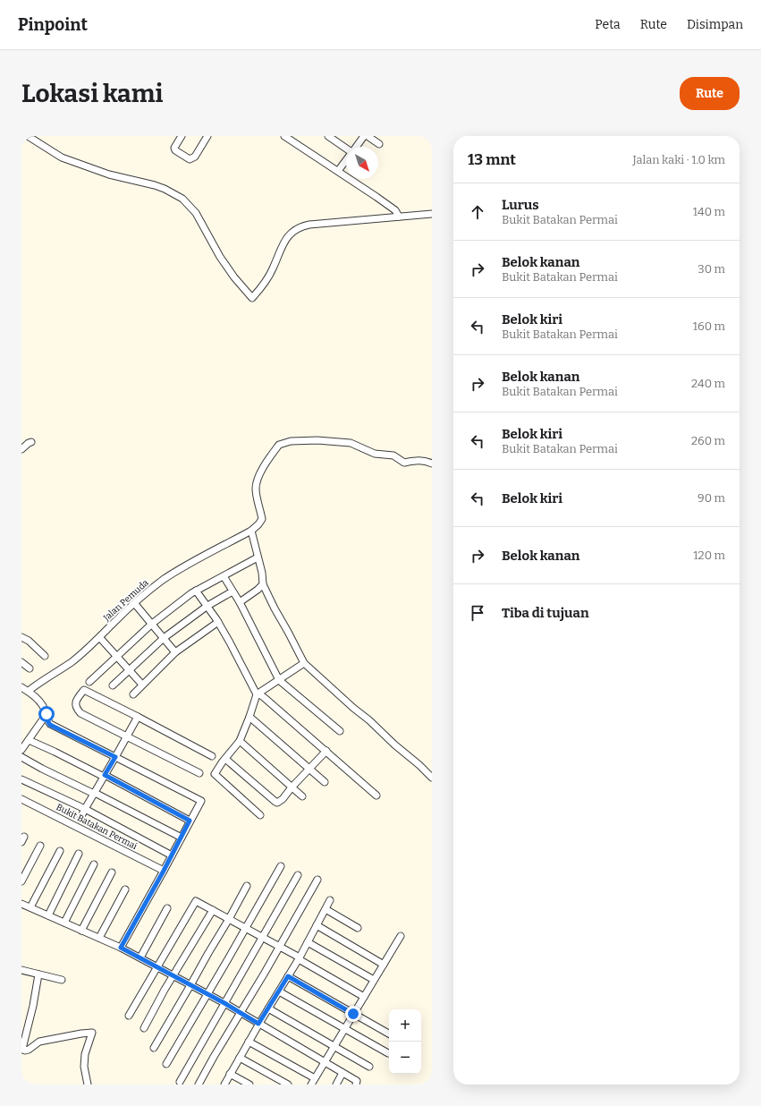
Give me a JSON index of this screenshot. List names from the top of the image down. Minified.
{"streets":{"street":["Jalan Pemuda","Bukit Batakan Permai"]},"north":"bottom right","page":{"header":"Pinpoint","nav":["Peta","Rute","Disimpan"],"buttons":"Rute","title":"Lokasi kami","heading":["13 mnt","Jalan kaki · 1.0 km"],"list":[["Lurus","Bukit Batakan Permai","140 m"],["Belok kanan","Bukit Batakan Permai","30 m"],["Belok kiri","Bukit Batakan Permai","160 m"],["Belok kanan","Bukit Batakan Permai","240 m"],["Belok kiri","Bukit Batakan Permai","260 m"],["Belok kiri","90 m"],["Belok kanan","120 m"],"Tiba di tujuan"],"map_buttons":["+","−"]}}
